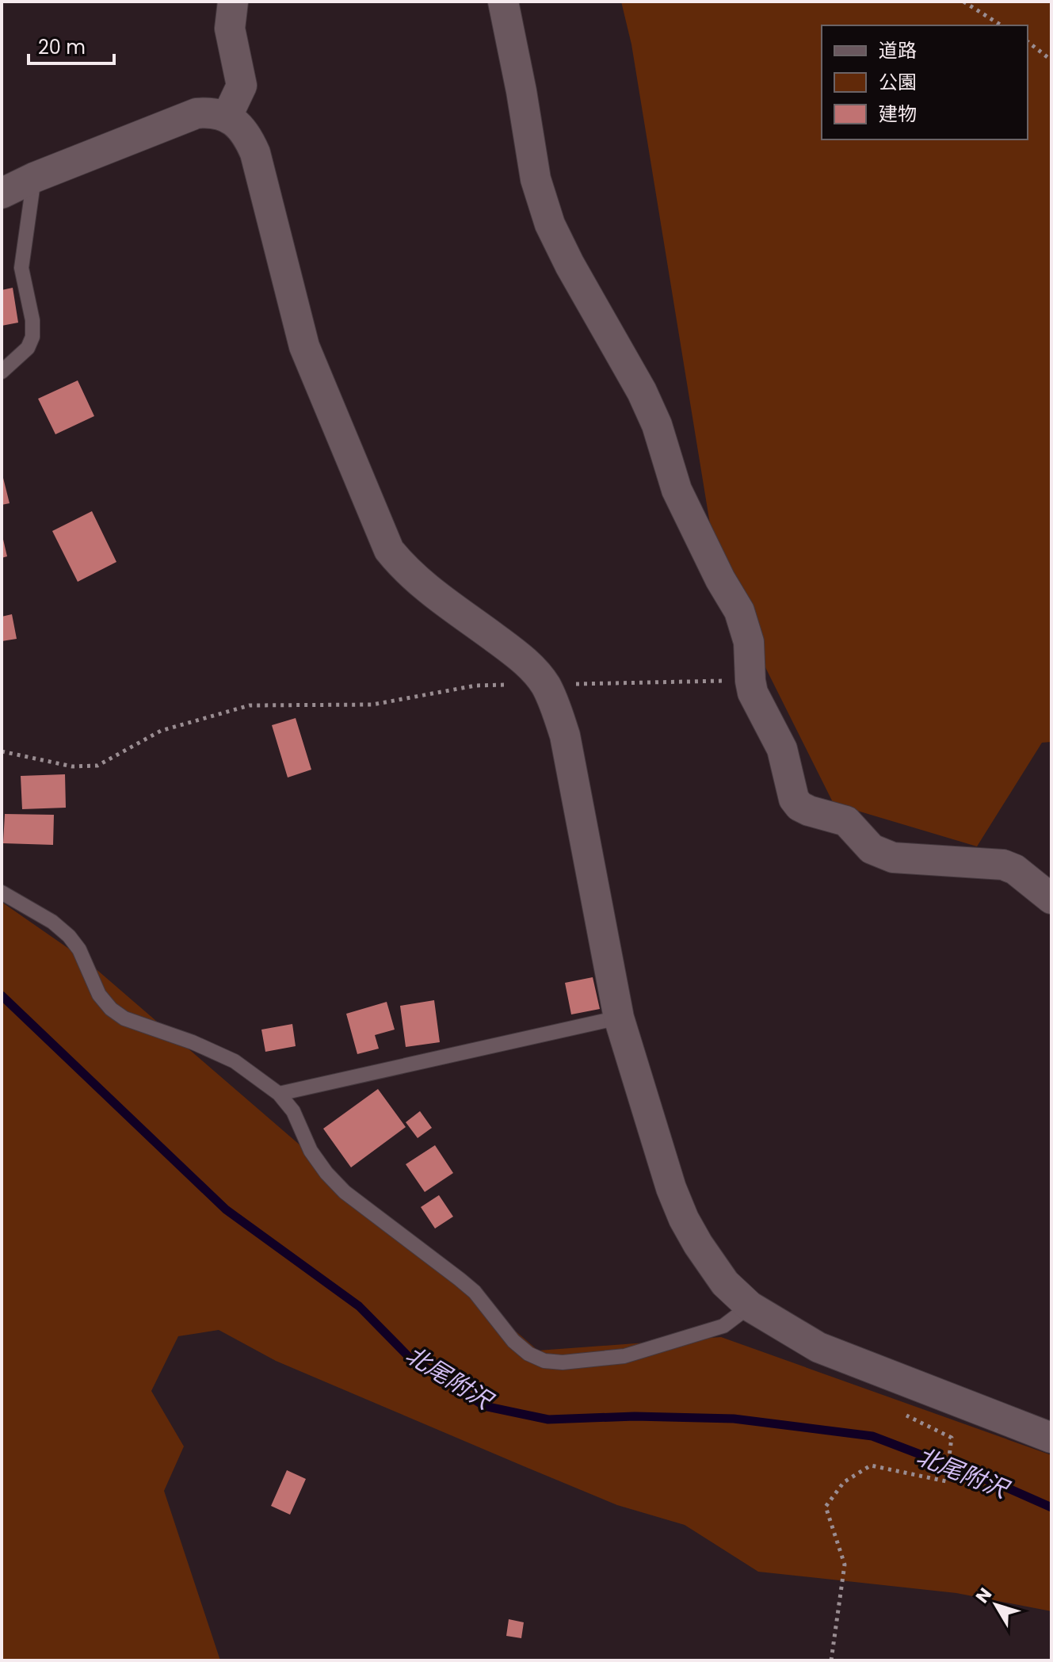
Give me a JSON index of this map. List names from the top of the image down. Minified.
{"water":["北尾附沢"],"legend":["道路","公園","建物"],"scale_bar":"20 m","north":"top left"}
